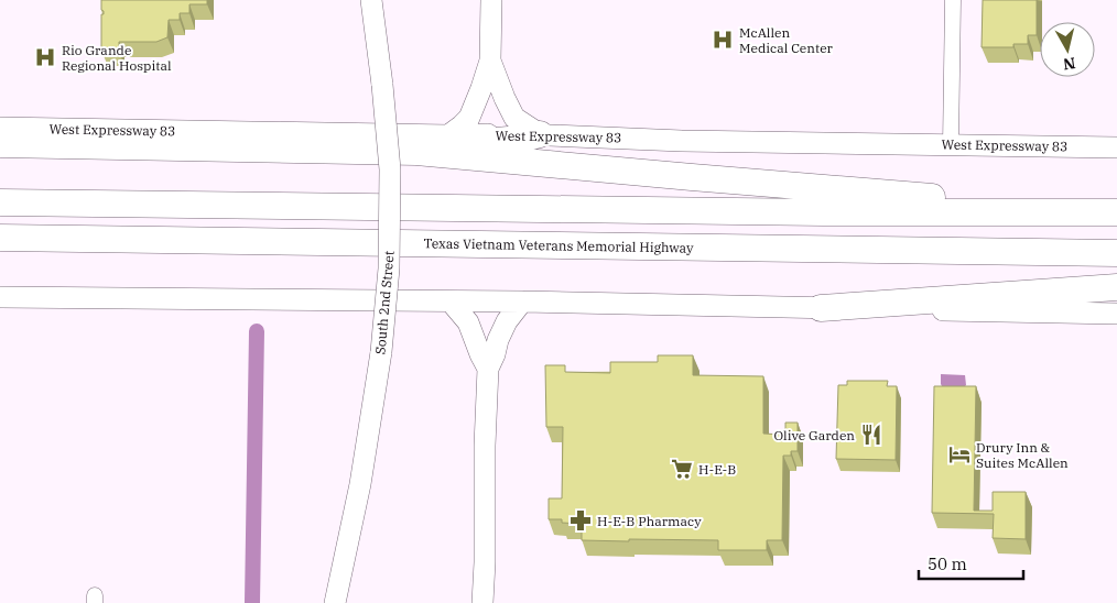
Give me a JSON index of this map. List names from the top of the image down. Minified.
{"streets":{"highway":["Texas Vietnam Veterans Memorial Highway"],"main road":["West Expressway 83","South 2nd Street"]},"places":{"hospital":["McAllen Medical Center","Rio Grande Regional Hospital"],"restaurant":["Olive Garden"],"hotel":["Drury Inn & Suites McAllen"],"supermarket":["H-E-B"],"pharmacy":["H-E-B Pharmacy"]},"scale_bar":"50 m","north":"bottom"}
